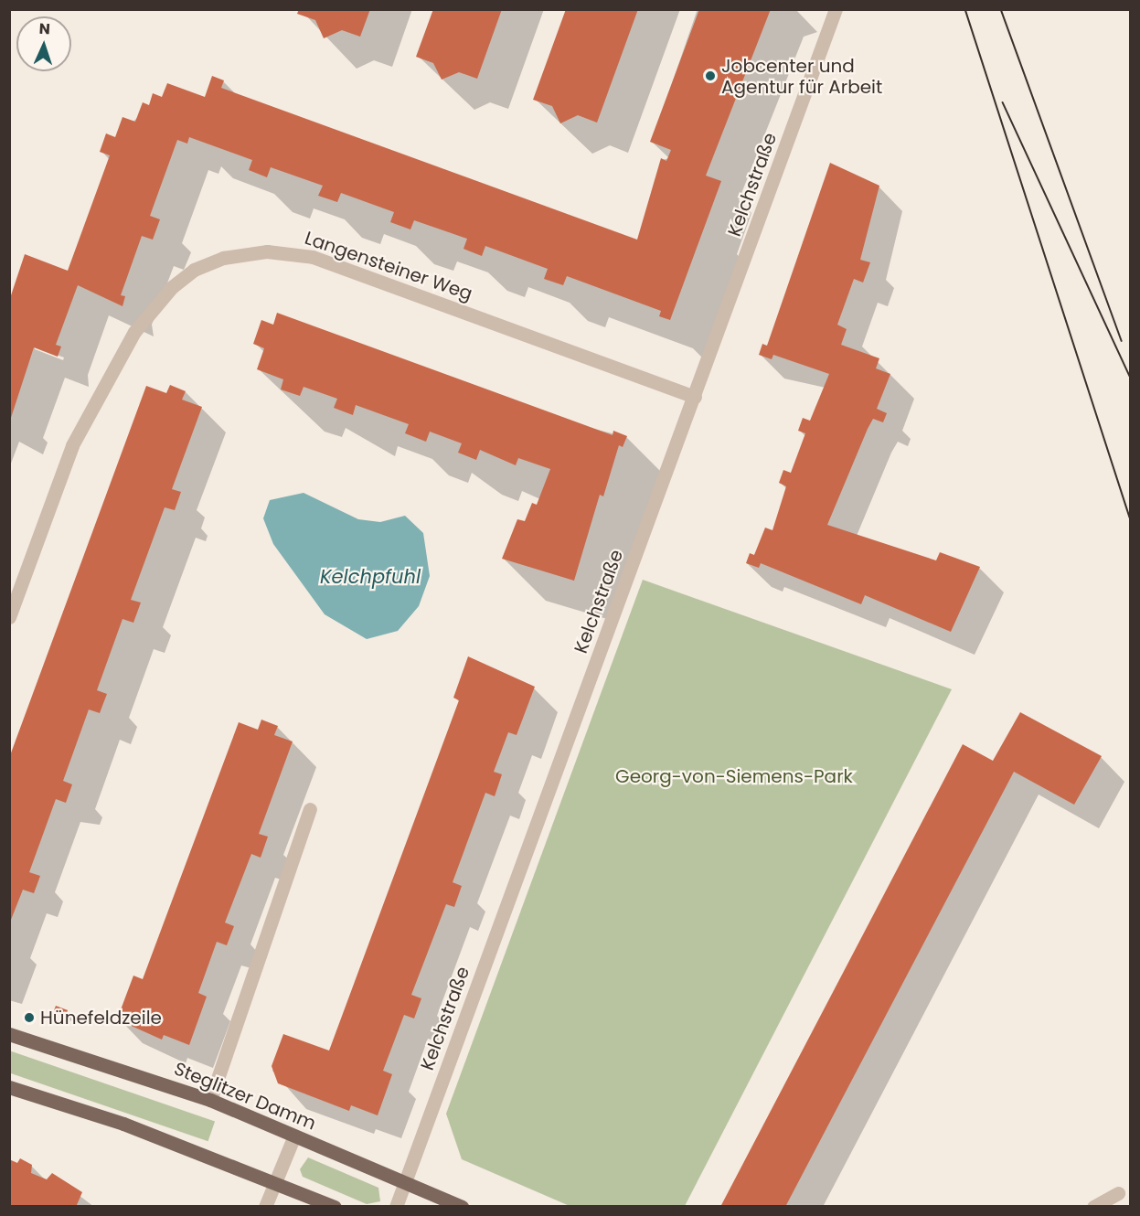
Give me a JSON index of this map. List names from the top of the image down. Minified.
{"streets":{"main road":["Steglitzer Damm"],"street":["Kelchstraße","Langensteiner Weg"]},"crossings":[["Kelchstraße","Langensteiner Weg"],["Kelchstraße","Steglitzer Damm"]],"water":["Kelchpfuhl"],"parks":["Georg-von-Siemens-Park"],"places":["Jobcenter und Agentur für Arbeit","Hünefeldzeile"],"north":"top"}
